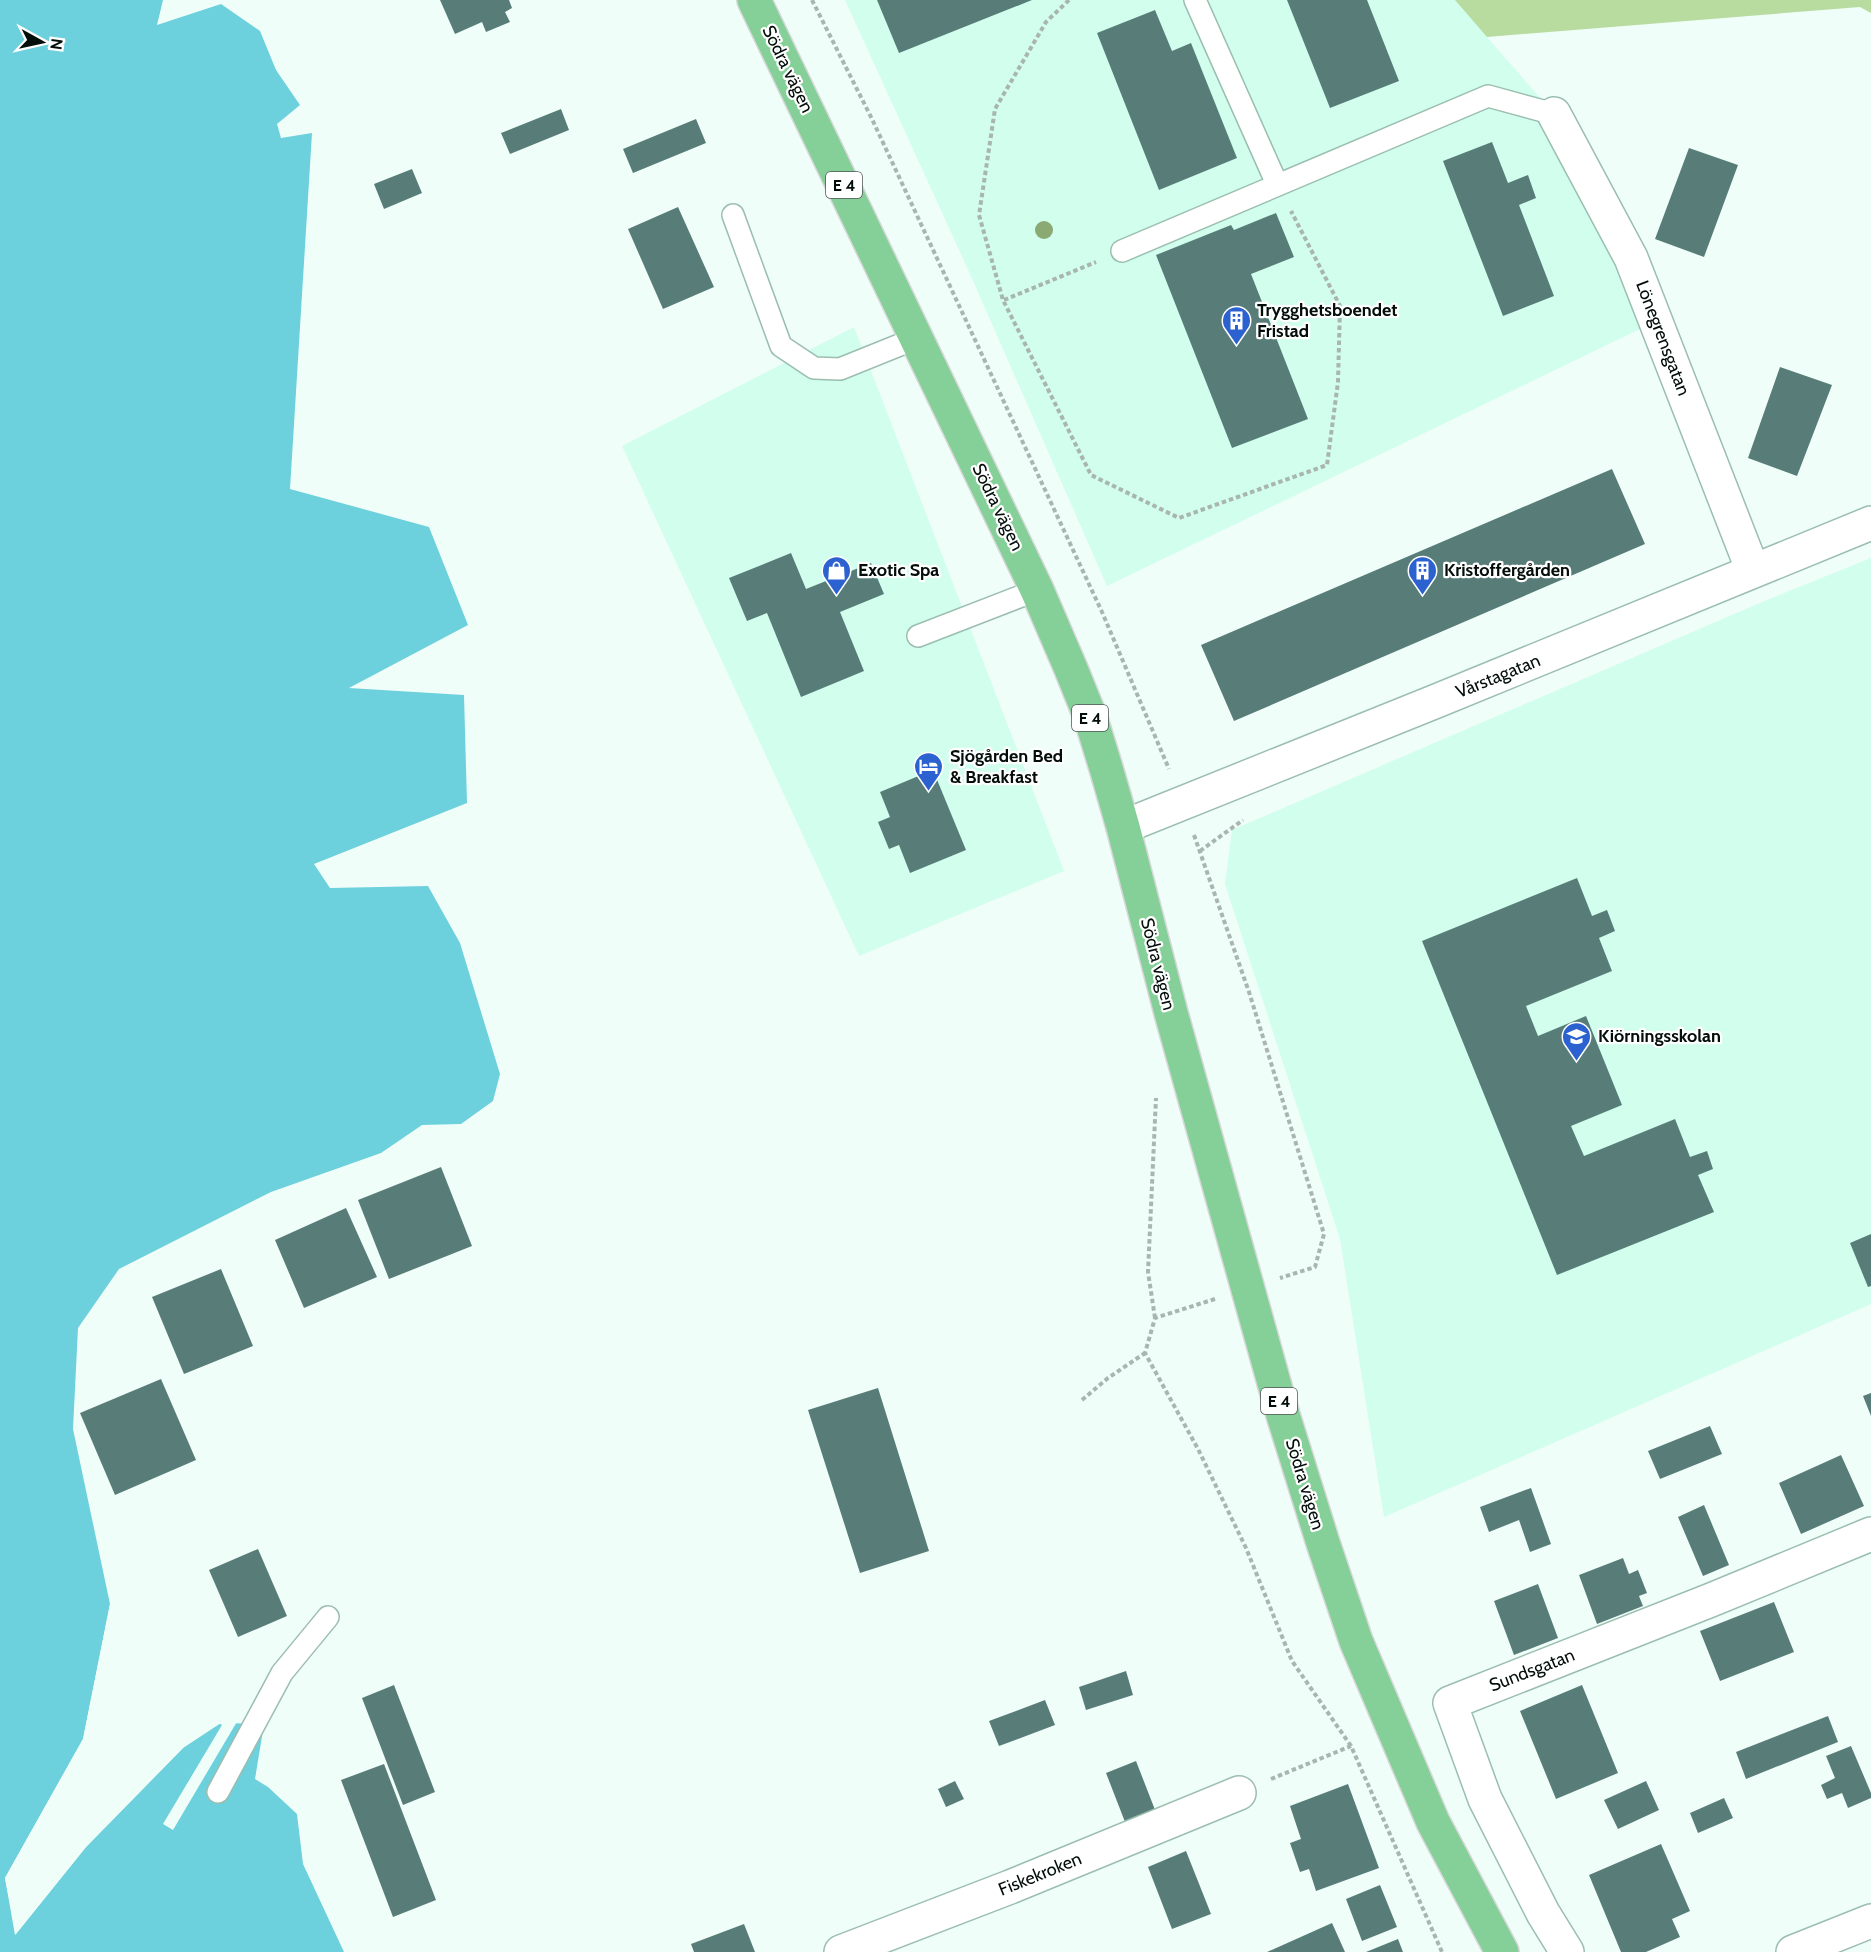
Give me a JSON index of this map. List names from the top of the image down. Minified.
{"streets":{"highway":["Södra vägen","E 4"],"street":["Lönegrensgatan","Vårstagatan","Sundsgatan","Fiskekroken"]},"crossings":[["Södra vägen","Vårstagatan"],["Lönegrensgatan","Vårstagatan"]],"places":{"building":["Trygghetsboendet Fristad","Kristoffergården"],"shop":["Exotic Spa"],"hotel":["Sjögården Bed & Breakfast"],"school or university":["Kiörningsskolan"]},"north":"right"}
